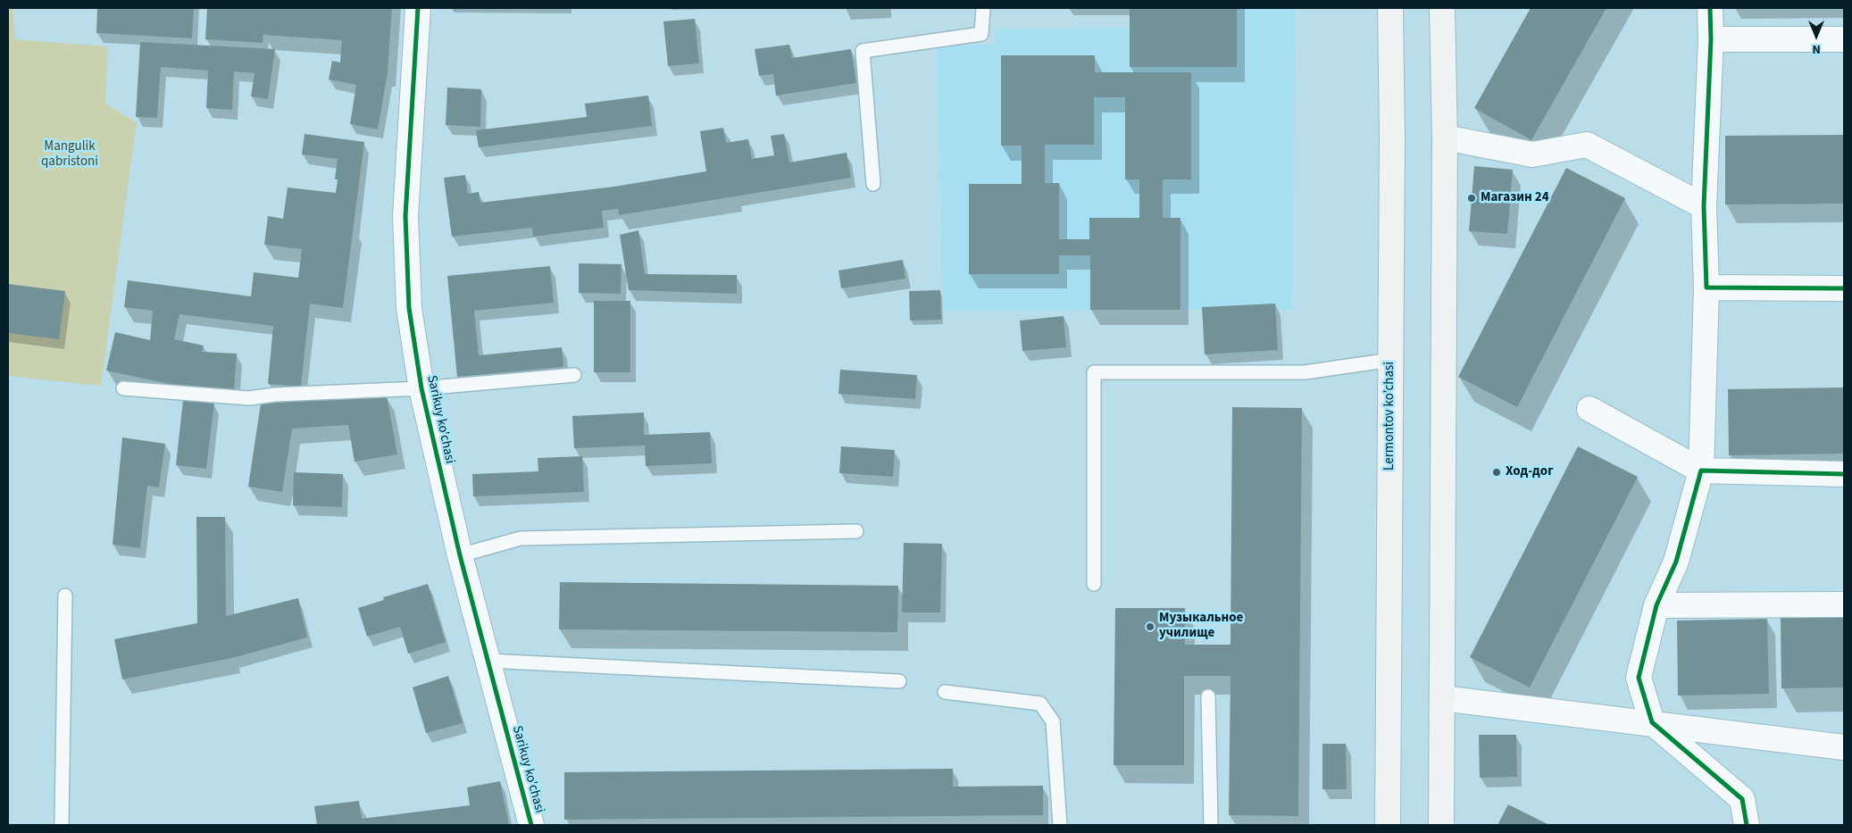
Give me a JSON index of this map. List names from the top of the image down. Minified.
{"streets":{"main road":["Lermontov ko’chasi"],"street":["Sarikuy ko'chasi"]},"parks":["Mangulik qabristoni"],"places":["Магазин 24","Ход-дог","Музыкальное училище"],"north":"bottom"}
